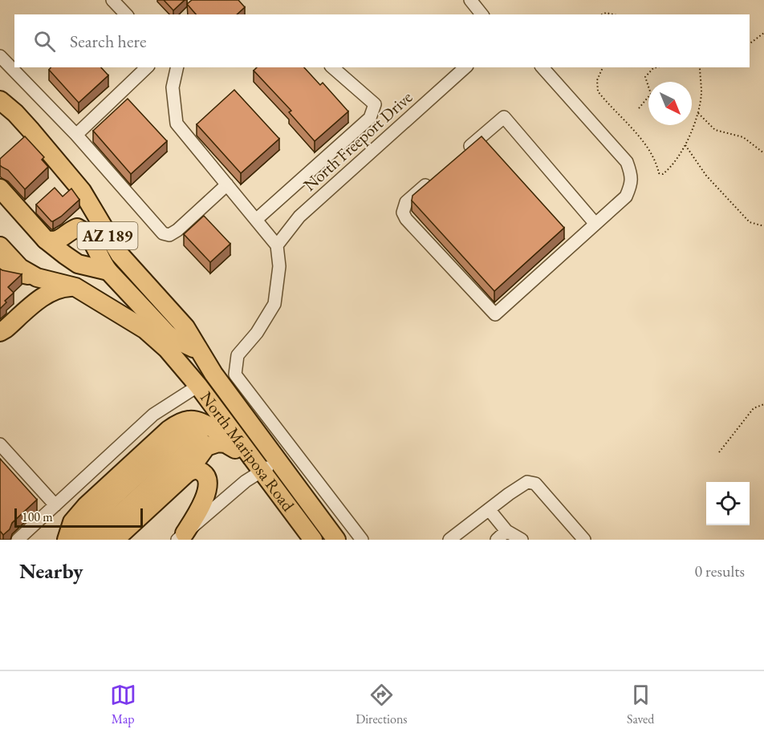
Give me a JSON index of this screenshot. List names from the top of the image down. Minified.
{"streets":{"highway":["AZ 189","North Mariposa Road"],"street":["North Freeport Drive"]},"crossings":[["AZ 189","North Mariposa Road"]],"scale_bar":"100 m","north":"bottom right","page":{"search":"Search here","scale":"100 m","heading":["Nearby","0 results"],"nav":["Map","Directions","Saved"]}}
